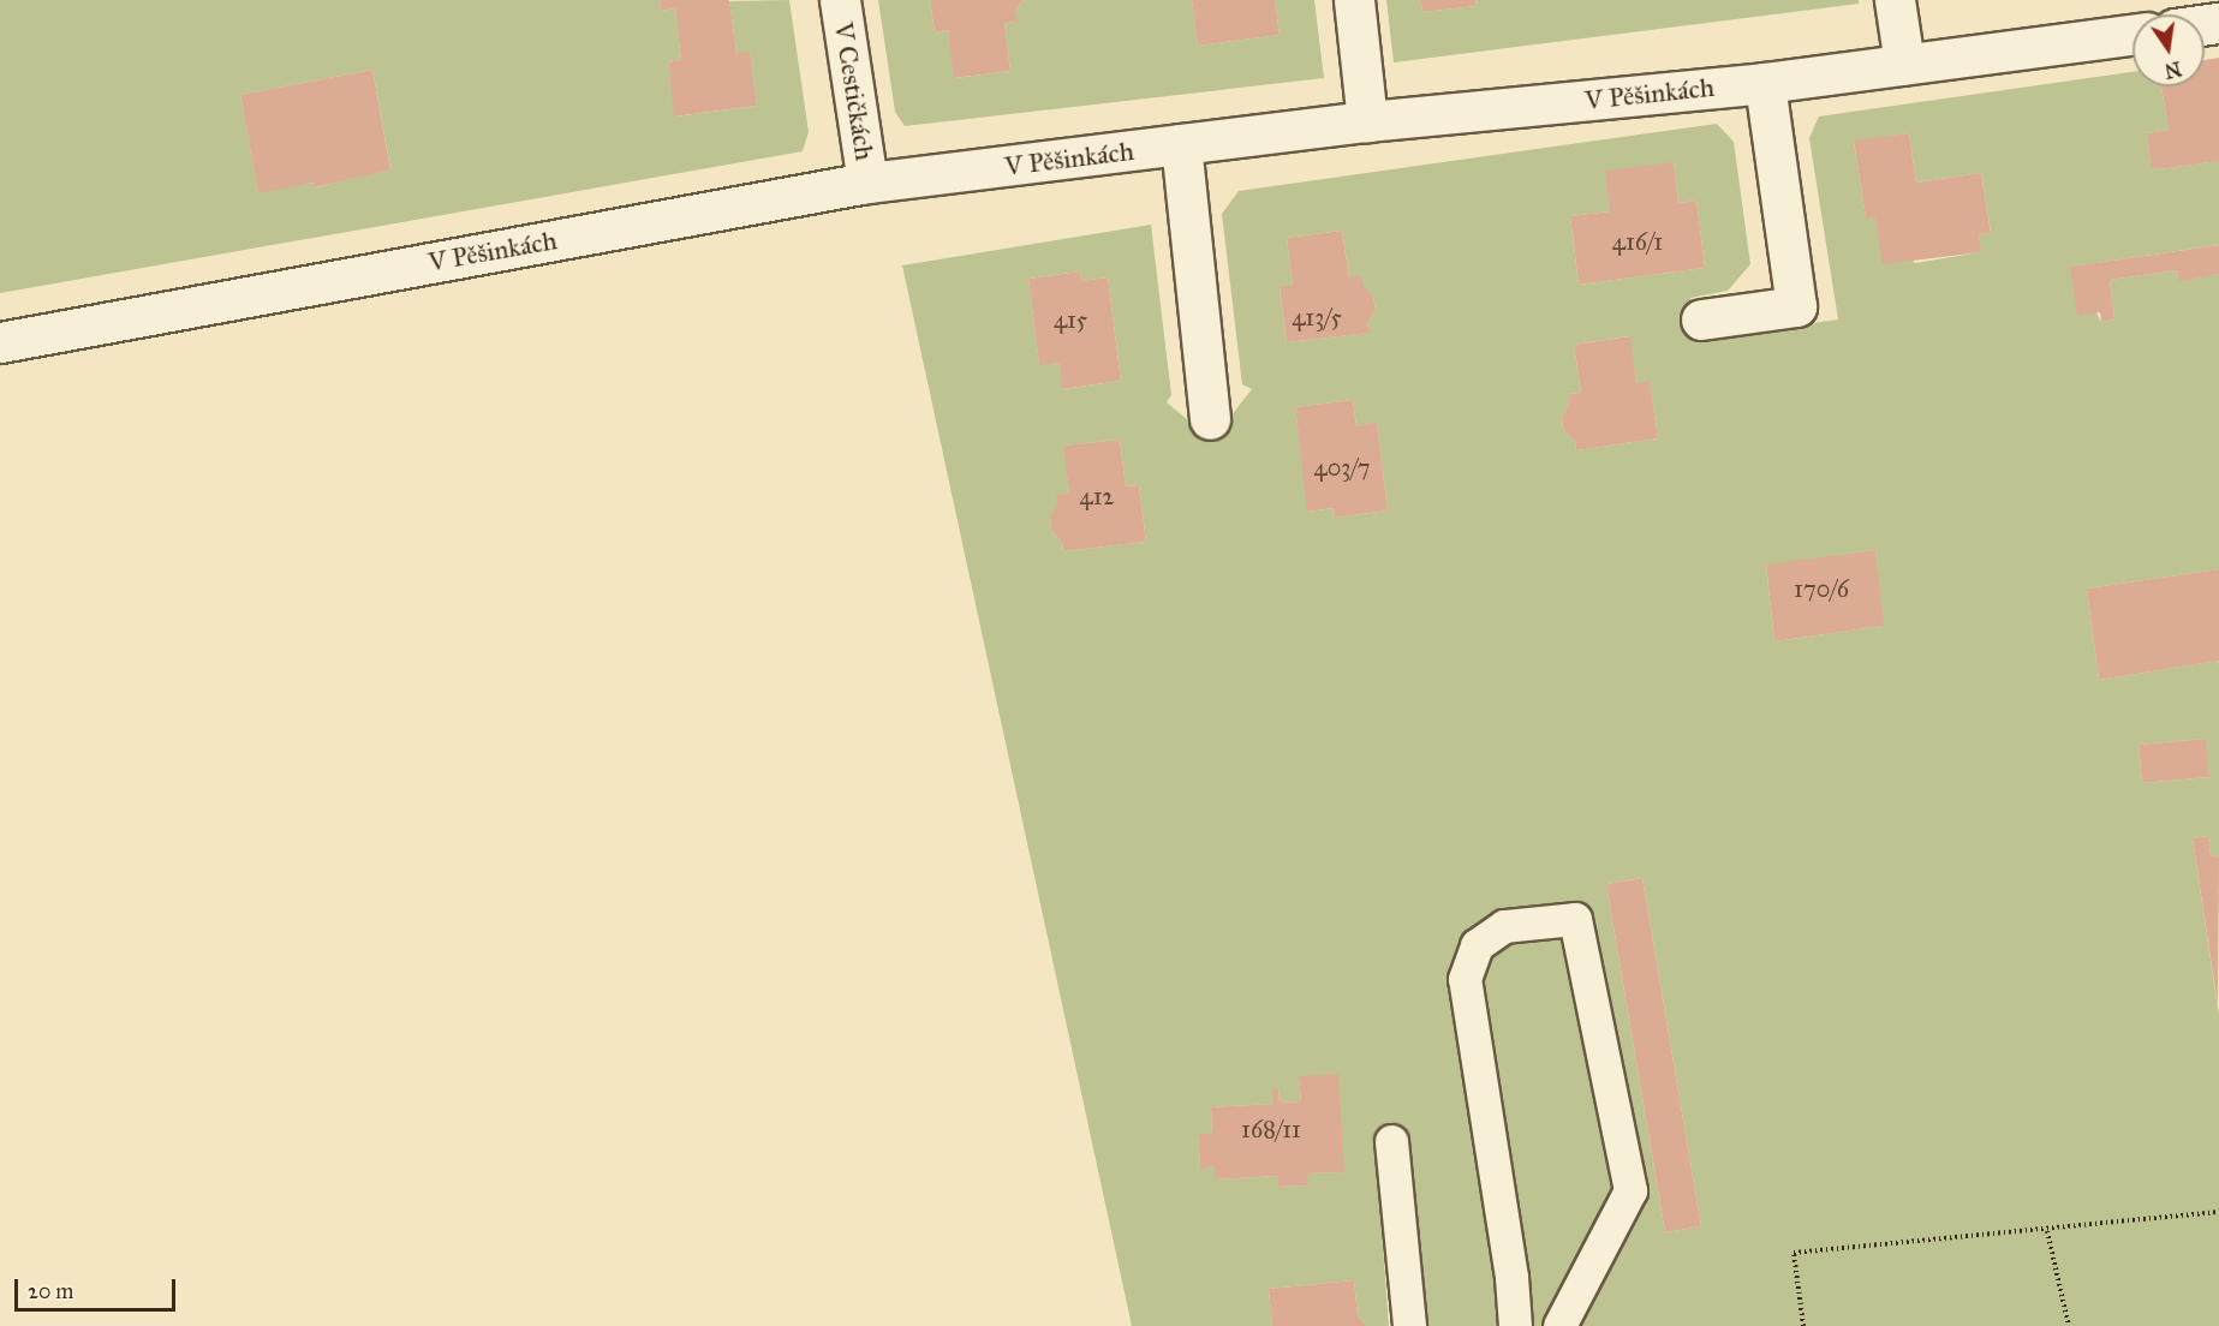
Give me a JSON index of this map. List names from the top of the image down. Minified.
{"streets":{"street":["V Cestičkách","V Pěšinkách"]},"crossings":[["V Cestičkách","V Pěšinkách"]],"house_numbers":["416/1","413/5","415","403/7","412","170/6","168/11"],"scale_bar":"20 m","north":"bottom"}
